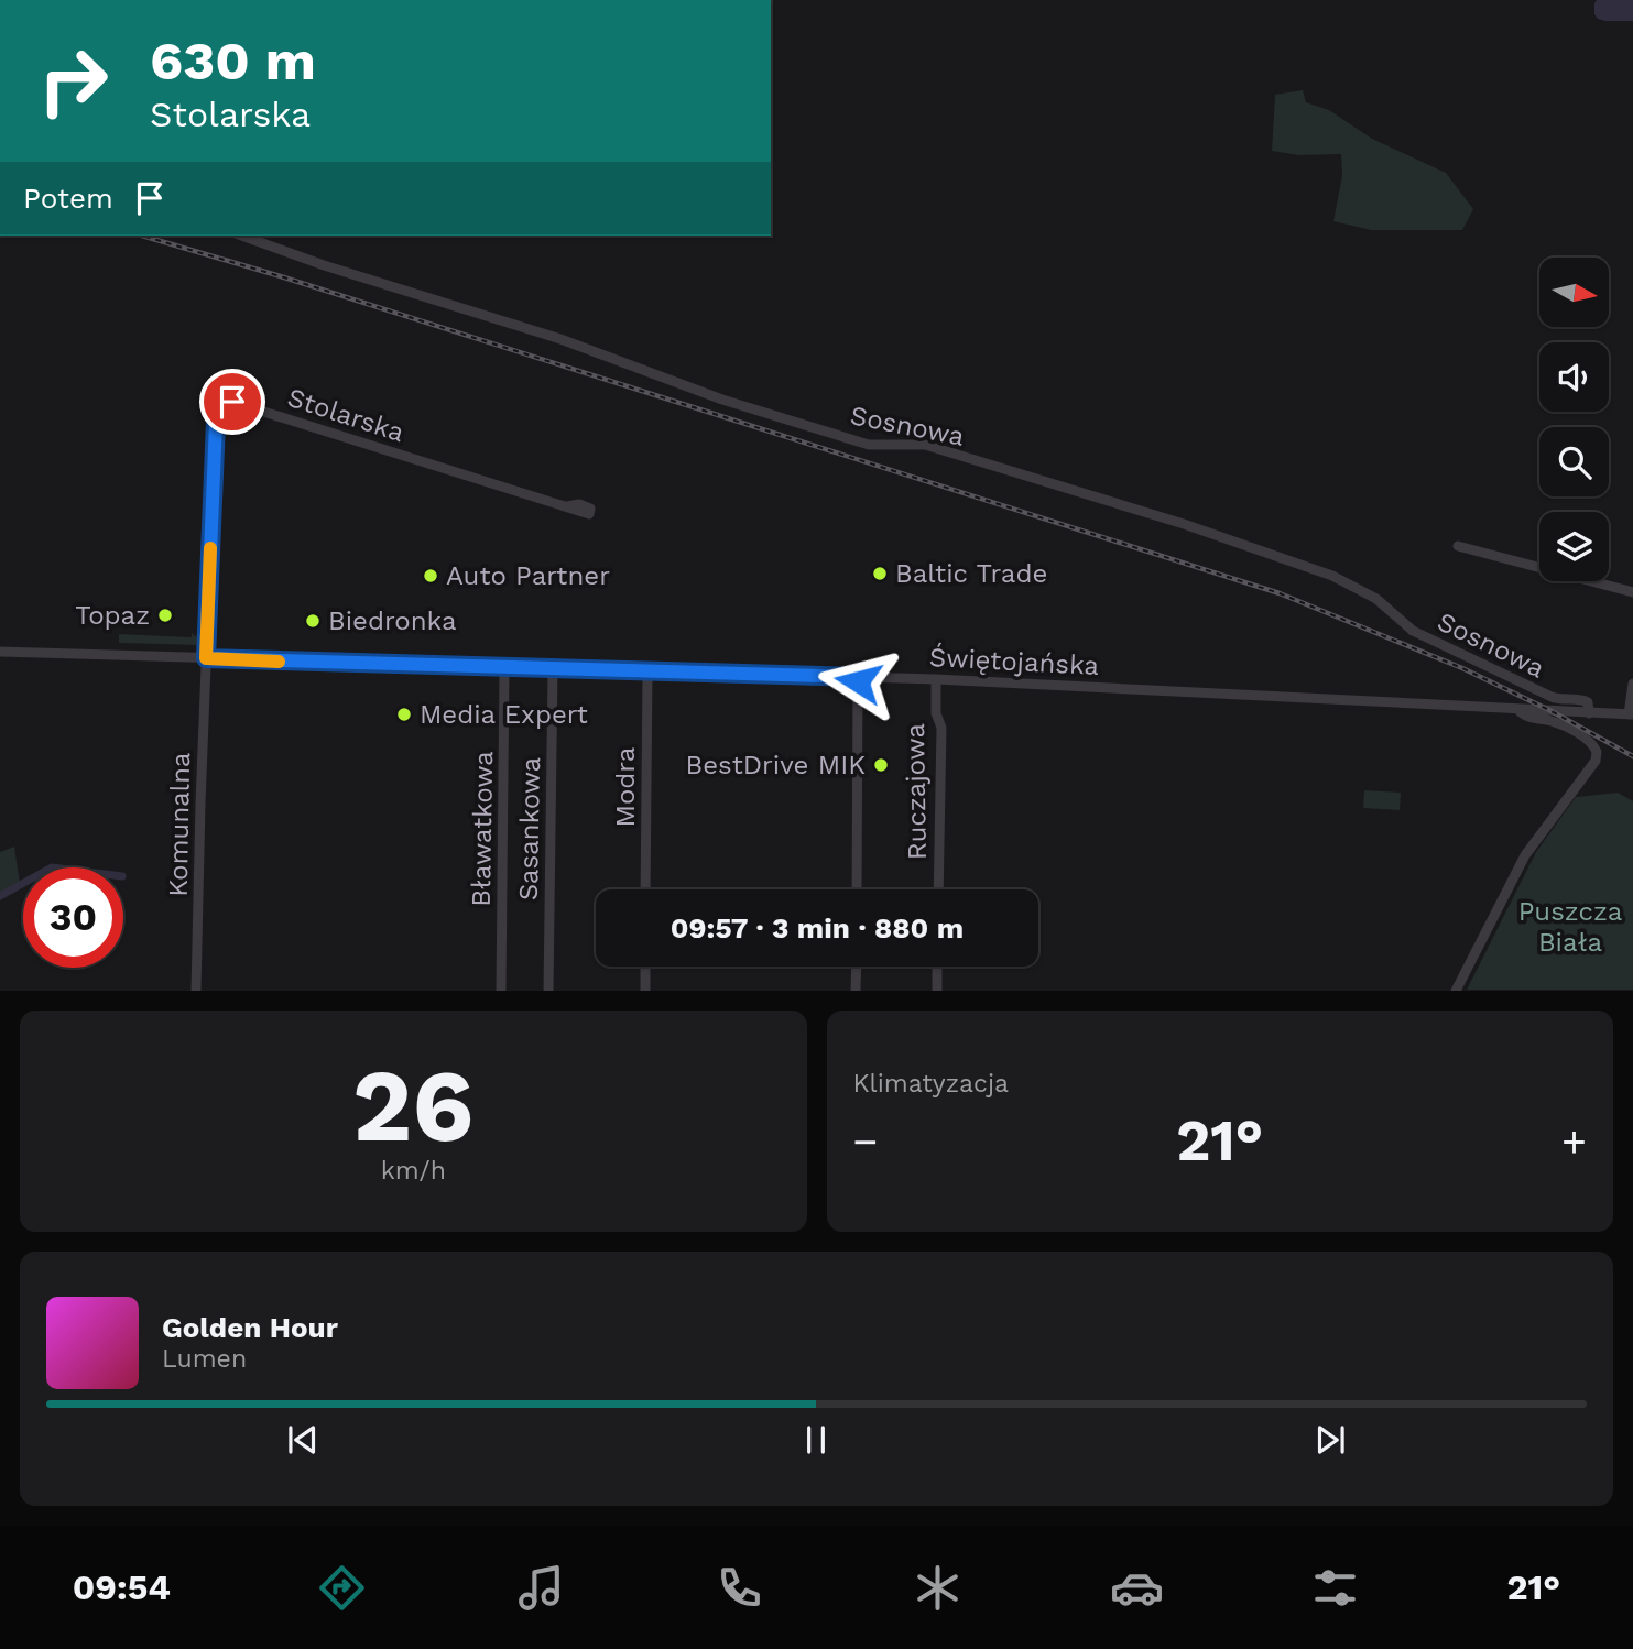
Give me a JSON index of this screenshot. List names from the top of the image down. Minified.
{"streets":{"street":["Stolarska","Sosnowa","Świętojańska","Modra","Ruczajowa","Komunalna","Bławatkowa","Sasankowa"]},"crossings":[["Stolarska","Świętojańska"],["Stolarska","Komunalna"],["Sosnowa","Świętojańska"],["Świętojańska","Modra"],["Świętojańska","Ruczajowa"],["Świętojańska","Komunalna"],["Świętojańska","Bławatkowa"],["Świętojańska","Sasankowa"]],"parks":["Puszcza Biała"],"places":["Baltic Trade","Auto Partner","Topaz","Biedronka","Media Expert","BestDrive MIK"],"north":"right","page":{"turn":["630 m","Stolarska"],"then":"Potem","limit":"30","trip":"09:57 · 3 min · 880 m","tile":[["26","km/h"],"Klimatyzacja"],"heat":["−","21°","+"],"song":["Golden Hour","Lumen"],"tabs":["09:54","21°"]}}
